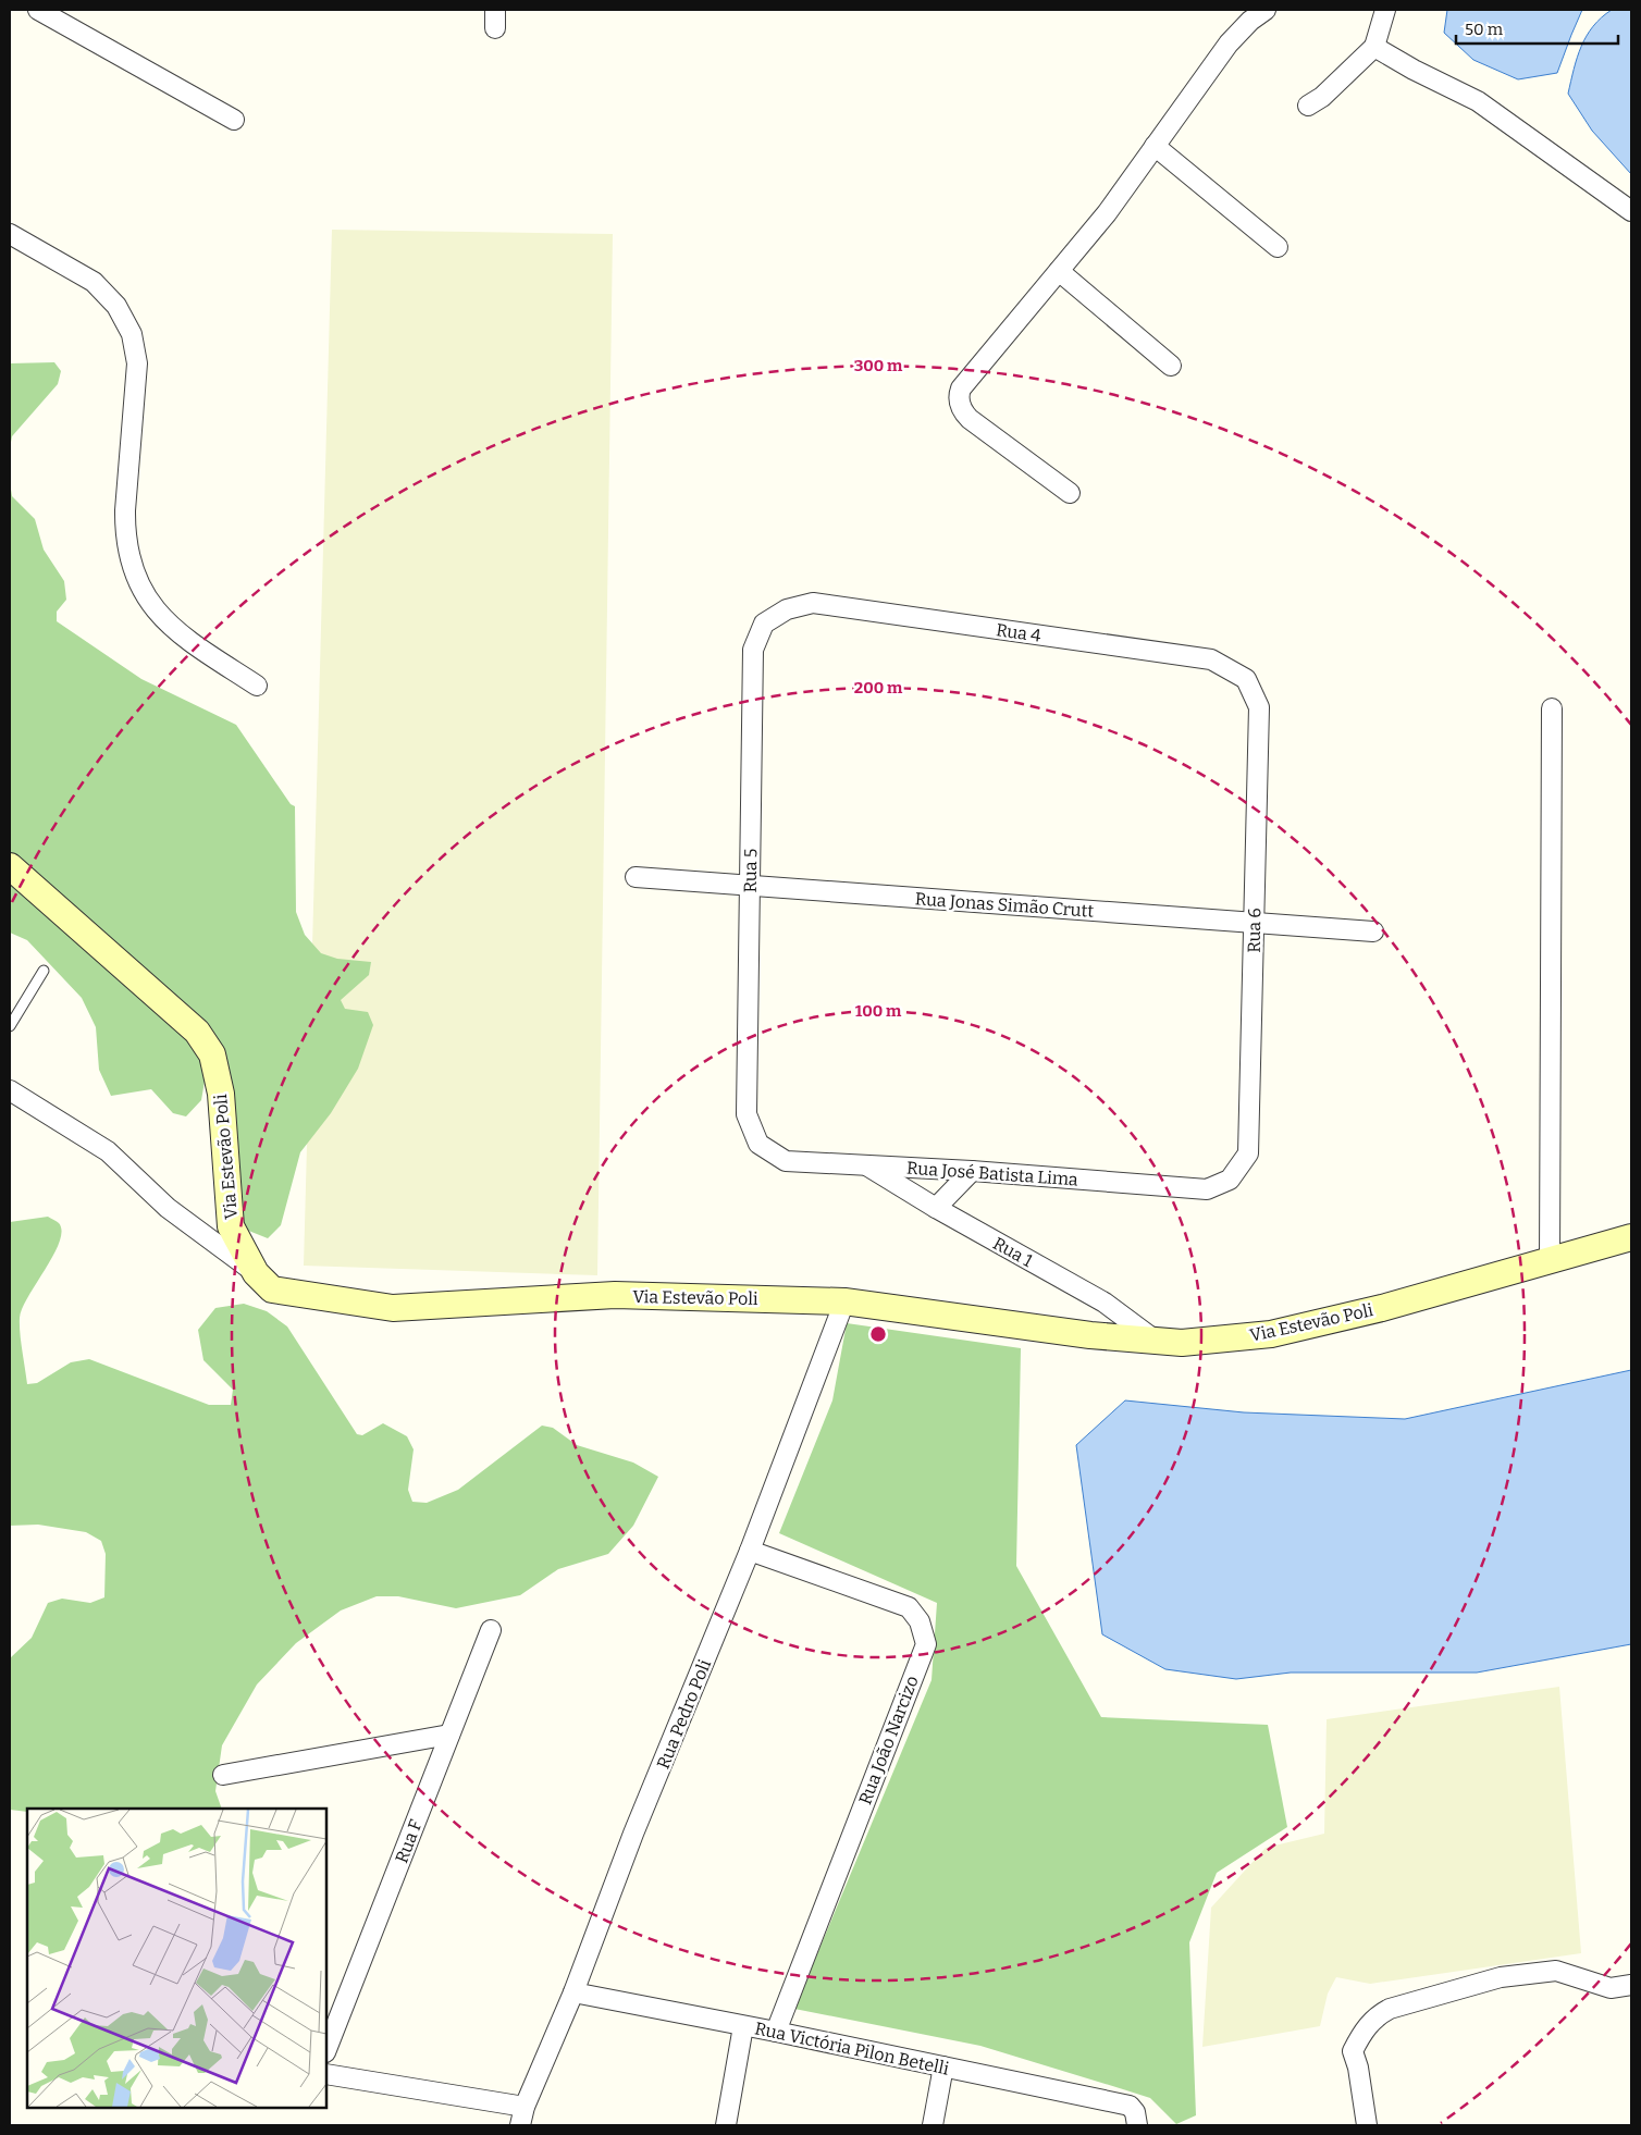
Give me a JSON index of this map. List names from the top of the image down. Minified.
{"streets":{"main road":["Via Estevão Poli"],"street":["Rua 4","Rua 5","Rua Jonas Simão Crutt","Rua 6","Rua José Batista Lima","Rua 1","Rua Pedro Poli","Rua João Narcizo","Rua F","Rua Victória Pilon Betelli"]},"crossings":[["Rua 4","Rua 5"],["Rua 4","Rua 6"],["Rua 5","Rua Jonas Simão Crutt"],["Rua 5","Rua José Batista Lima"],["Rua Jonas Simão Crutt","Rua 6"],["Rua 6","Rua José Batista Lima"],["Via Estevão Poli","Rua 1"],["Via Estevão Poli","Rua Pedro Poli"],["Rua José Batista Lima","Rua 1"],["Rua Pedro Poli","Rua João Narcizo"],["Rua Pedro Poli","Rua Victória Pilon Betelli"],["Rua João Narcizo","Rua Victória Pilon Betelli"]],"scale_bar":"50 m","rings":["300 m","200 m","100 m"]}
